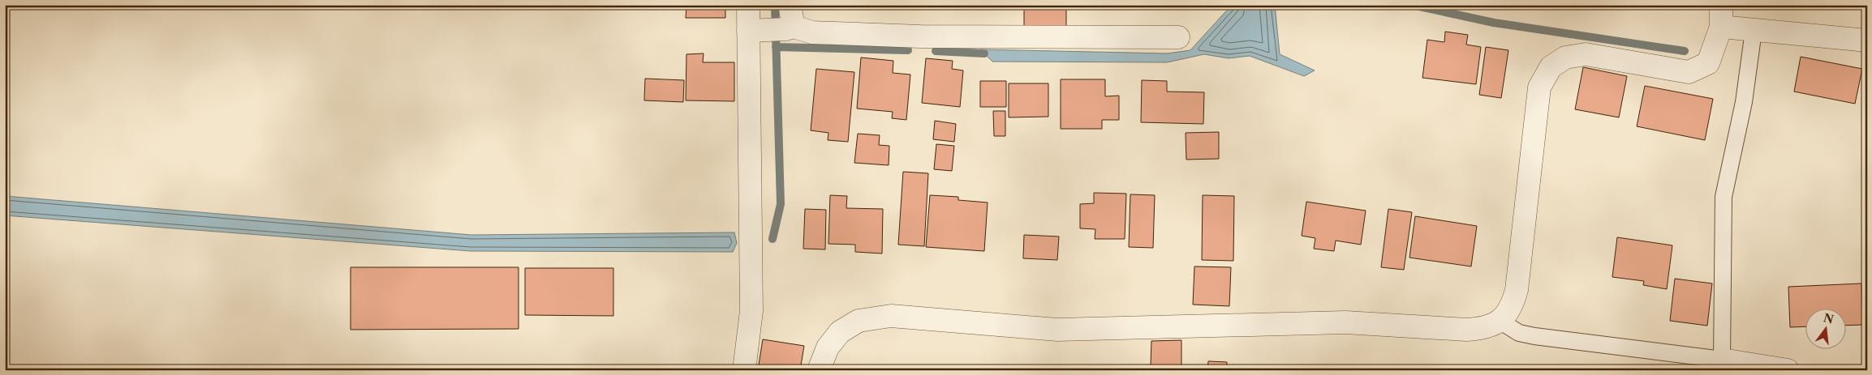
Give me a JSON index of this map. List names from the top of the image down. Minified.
{"north":"top"}
